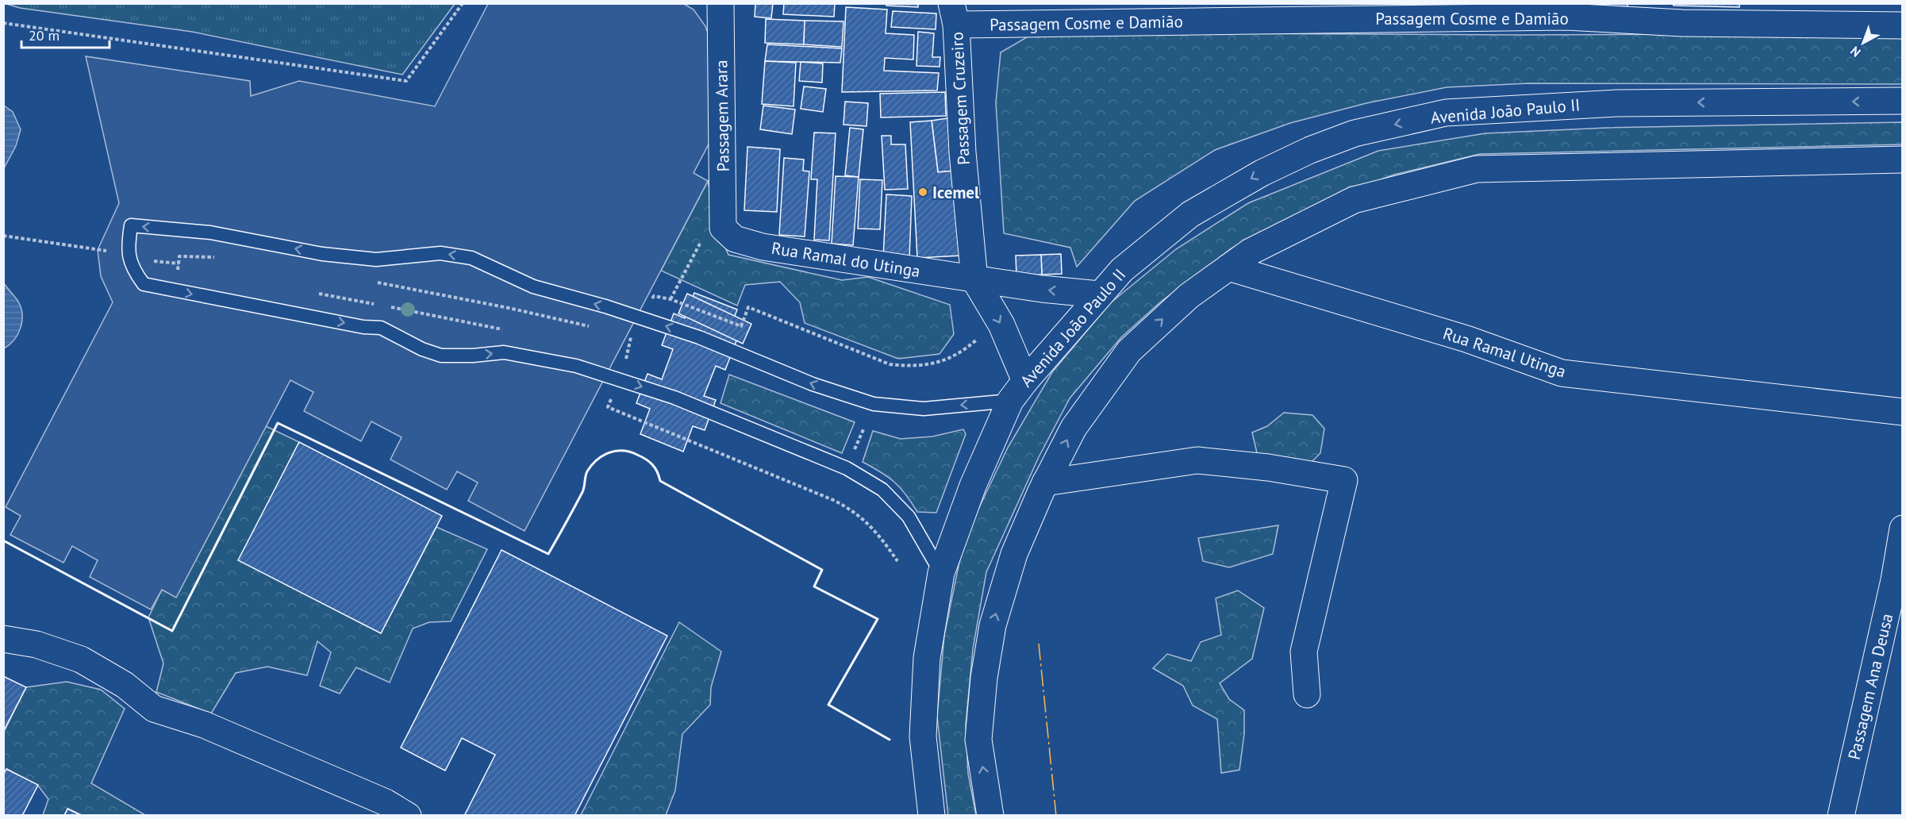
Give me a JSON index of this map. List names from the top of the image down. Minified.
{"streets":{"street":["Passagem Cosme e Damião","Passagem Cruzeiro","Avenida João Paulo II","Passagem Arara","Rua Ramal do Utinga","Rua Ramal Utinga","Passagem Ana Deusa"]},"crossings":[["Passagem Cosme e Damião","Passagem Cruzeiro"],["Passagem Cruzeiro","Rua Ramal do Utinga"],["Avenida João Paulo II","Rua Ramal do Utinga"],["Passagem Arara","Rua Ramal do Utinga"]],"places":["Icemel"],"scale_bar":"20 m","north":"bottom left"}
